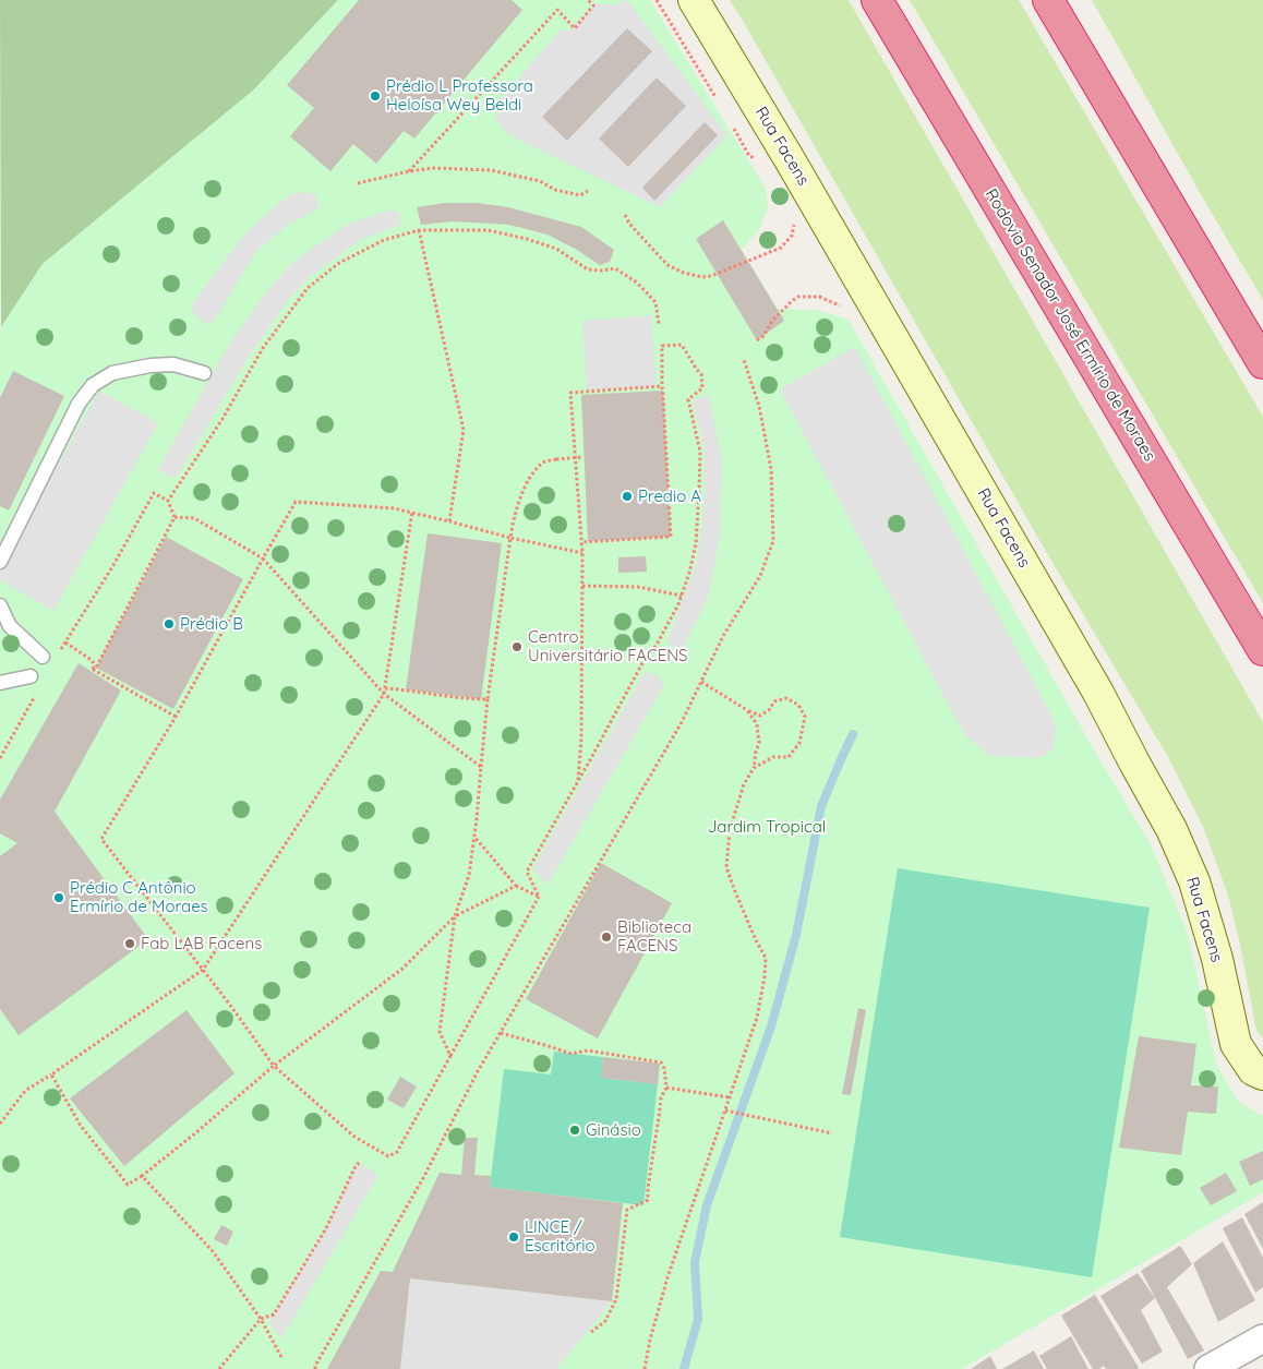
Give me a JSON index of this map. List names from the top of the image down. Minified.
{"streets":{"highway":["Rodovia Senador José Ermírio de Moraes"],"main road":["Rua Facens"]},"parks":["Jardim Tropical"],"places":["Prédio L Professora Heloísa Wey Beldi","Predio A","Prédio B","Centro Universitário FACENS","Prédio C Antônio Ermírio de Moraes","Biblioteca FACENS","Fab LAB Facens","Ginásio","LINCE / Escritório"]}
